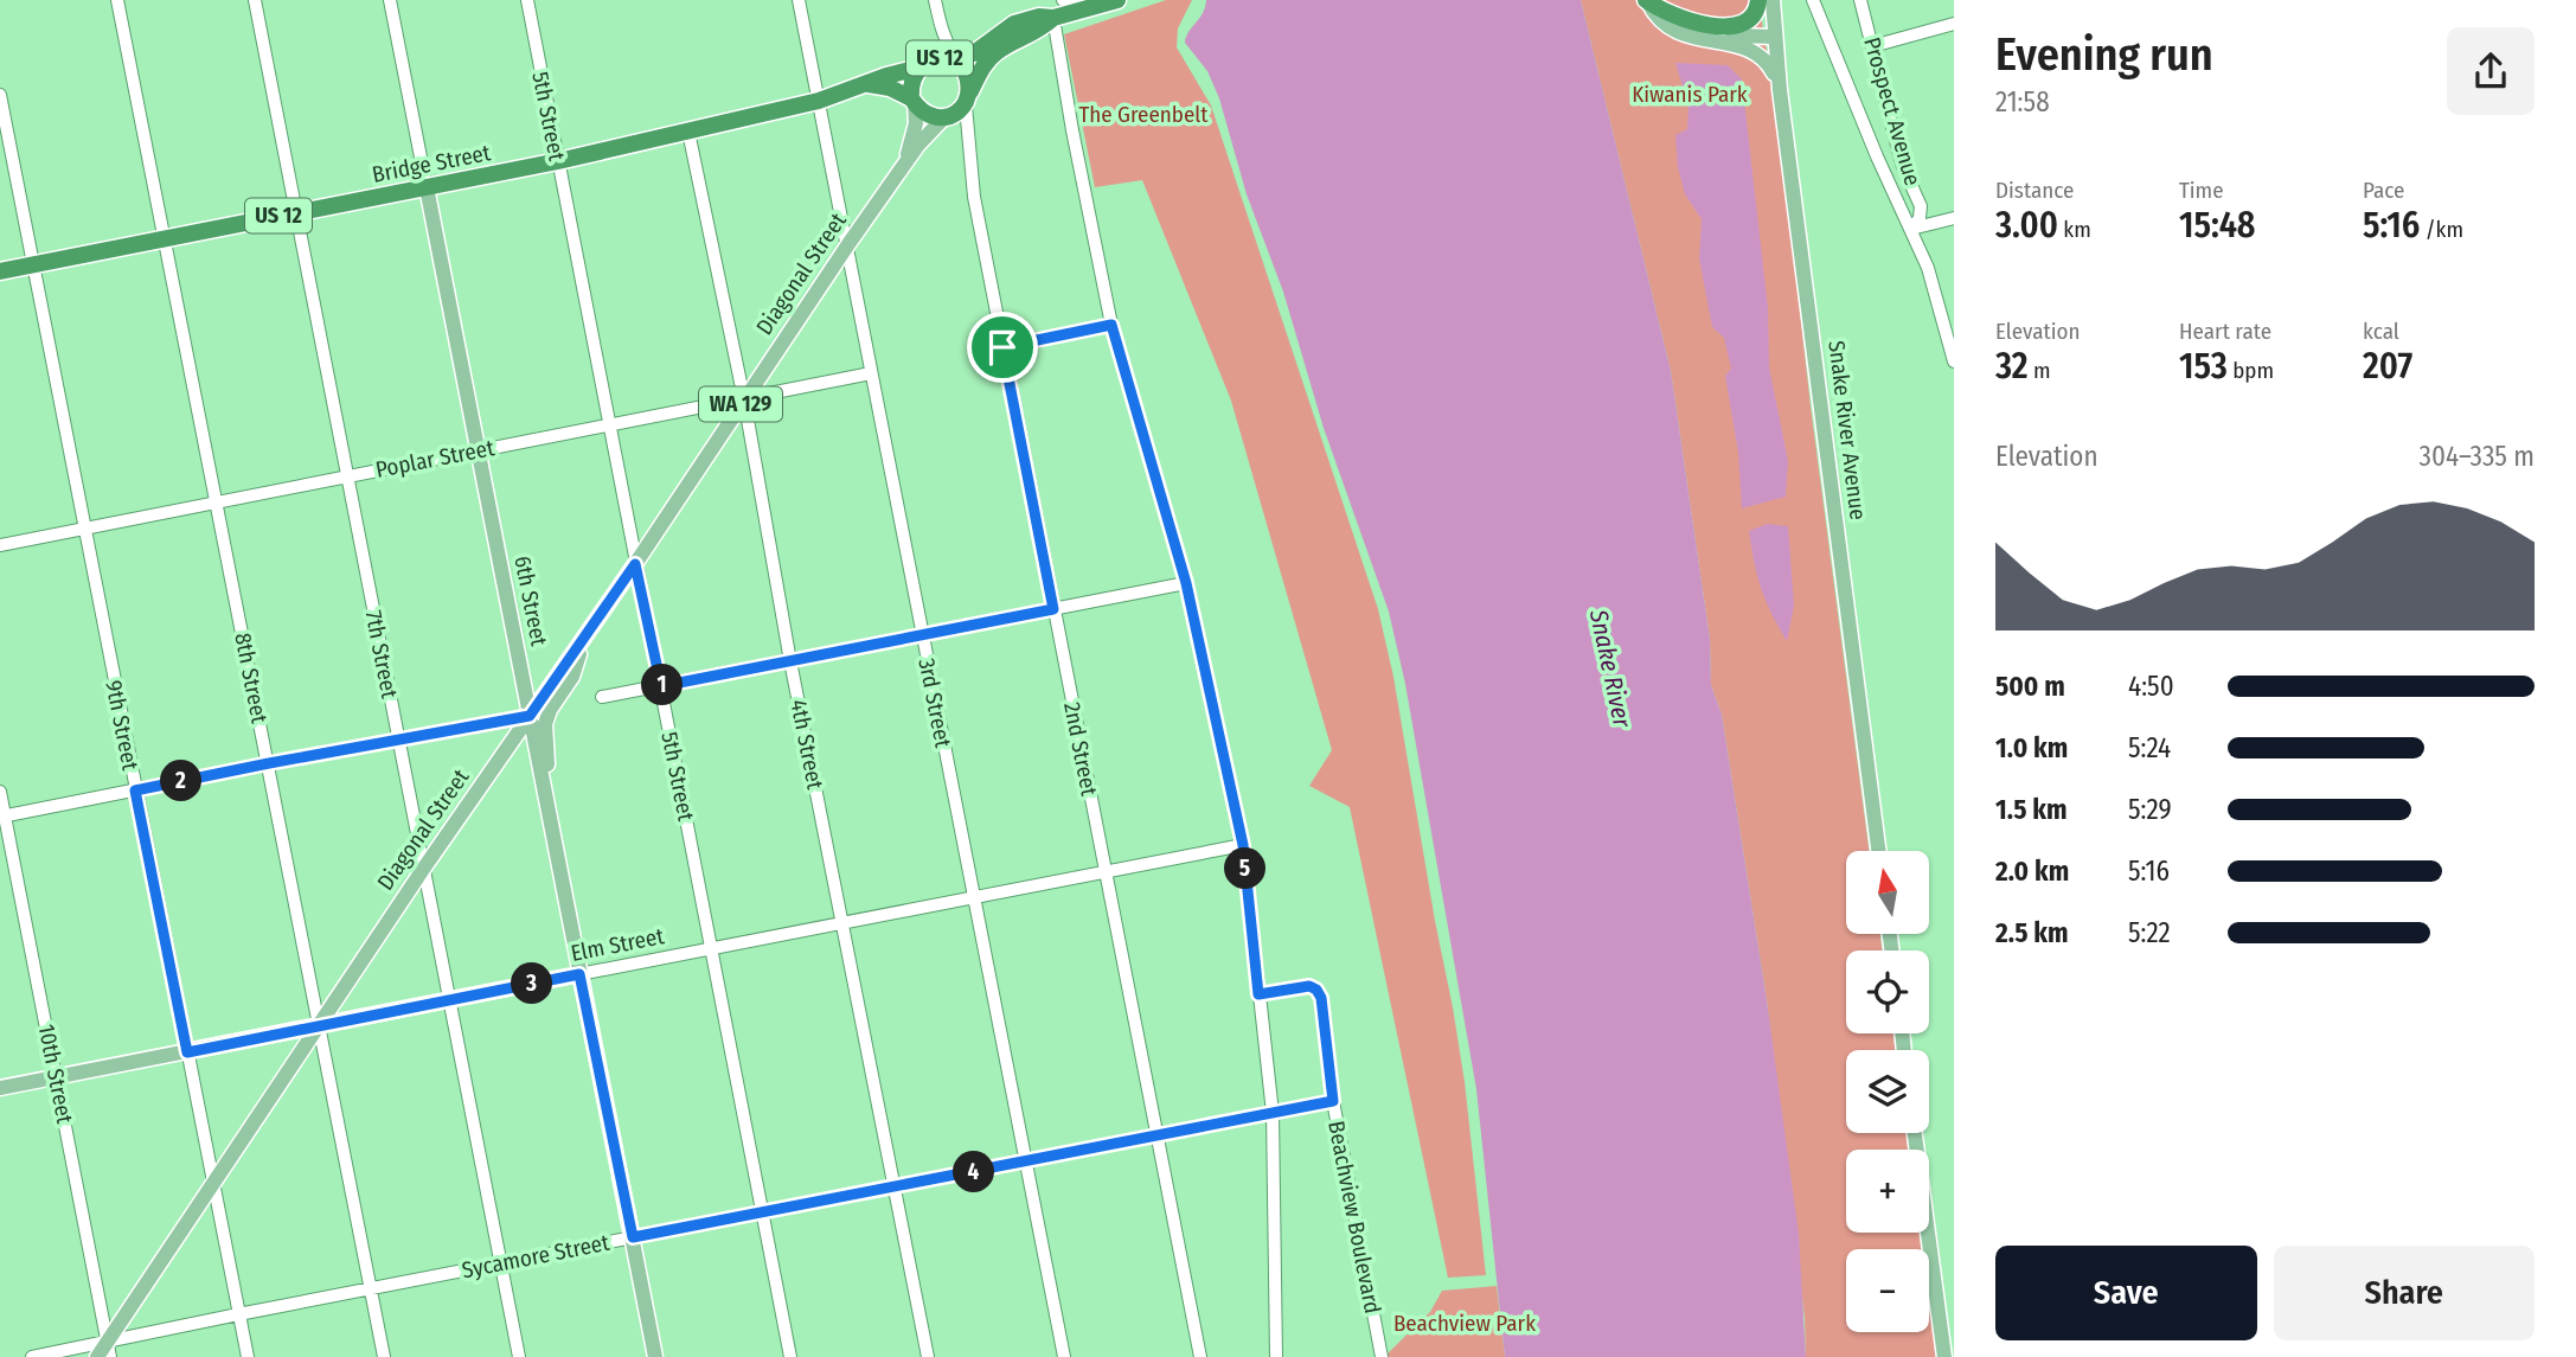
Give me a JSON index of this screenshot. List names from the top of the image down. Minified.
{"streets":{"highway":["US 12","Bridge Street"],"main road":["Diagonal Street","WA 129","Snake River Avenue","6th Street","Elm Street"],"street":["Prospect Avenue","5th Street","Poplar Street","7th Street","8th Street","3rd Street","9th Street","4th Street","2nd Street","10th Street","Beachview Boulevard","Sycamore Street"]},"crossings":[["US 12","Bridge Street"],["US 12","Diagonal Street"],["US 12","2nd Street"],["5th Street","Bridge Street"],["5th Street","Diagonal Street"],["5th Street","Poplar Street"],["5th Street","Elm Street"],["5th Street","Sycamore Street"],["Bridge Street","Diagonal Street"],["Bridge Street","6th Street"],["Bridge Street","7th Street"],["Bridge Street","8th Street"],["Bridge Street","3rd Street"],["Bridge Street","9th Street"],["Bridge Street","4th Street"],["Bridge Street","2nd Street"],["Diagonal Street","WA 129"],["Diagonal Street","Poplar Street"],["Diagonal Street","6th Street"],["Diagonal Street","7th Street"],["Diagonal Street","8th Street"],["Diagonal Street","3rd Street"],["Diagonal Street","9th Street"],["Diagonal Street","4th Street"],["Diagonal Street","2nd Street"],["Diagonal Street","Elm Street"],["Diagonal Street","10th Street"],["Diagonal Street","Sycamore Street"],["WA 129","6th Street"],["Poplar Street","6th Street"],["Poplar Street","7th Street"],["Poplar Street","8th Street"],["Poplar Street","3rd Street"],["Poplar Street","9th Street"],["Poplar Street","4th Street"],["6th Street","Elm Street"],["6th Street","Sycamore Street"],["7th Street","Elm Street"],["7th Street","Sycamore Street"],["8th Street","Elm Street"],["8th Street","Sycamore Street"],["3rd Street","Elm Street"],["3rd Street","Sycamore Street"],["9th Street","Elm Street"],["9th Street","Sycamore Street"],["4th Street","Elm Street"],["4th Street","Sycamore Street"],["2nd Street","Elm Street"],["2nd Street","Sycamore Street"],["Elm Street","10th Street"],["10th Street","Sycamore Street"],["Beachview Boulevard","Sycamore Street"]],"water":["Snake River"],"parks":["Kiwanis Park","The Greenbelt","Beachview Park"],"north":"top","page":{"heading":["Evening run","21:58"],"stats":[["Distance","3.00 km"],["Time","15:48"],["Pace","5:16 /km"],["Elevation","32 m"],["Heart rate","153 bpm"],["kcal","207"]],"chart":["Elevation","304–335 m"],"list":[{"name":"500 m","note":"4:50"},{"name":"1.0 km","note":"5:24"},{"name":"1.5 km","note":"5:29"},{"name":"2.0 km","note":"5:16"},{"name":"2.5 km","note":"5:22"}],"pins":["1","2","5","3","4"],"map_buttons":["+","−"],"buttons":["Save","Share"]}}
